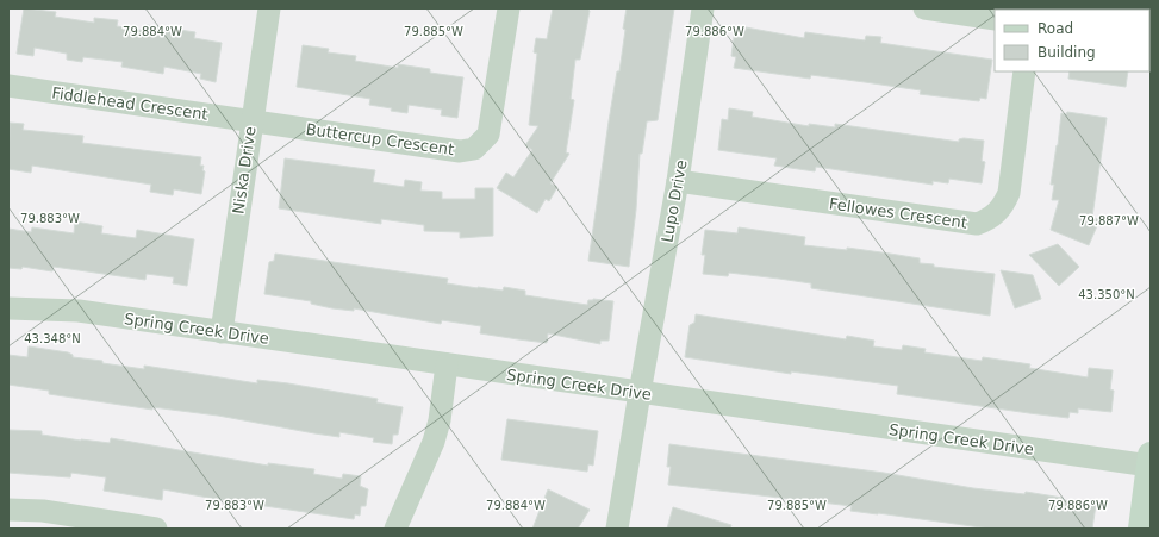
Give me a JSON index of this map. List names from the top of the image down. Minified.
{"streets":{"street":["Fiddlehead Crescent","Buttercup Crescent","Niska Drive","Lupo Drive","Fellowes Crescent","Spring Creek Drive"]},"crossings":[["Fiddlehead Crescent","Buttercup Crescent"],["Fiddlehead Crescent","Niska Drive"],["Buttercup Crescent","Niska Drive"],["Niska Drive","Spring Creek Drive"],["Lupo Drive","Fellowes Crescent"],["Lupo Drive","Spring Creek Drive"]],"legend":["Road","Building"],"coordinates":["79.884°W","79.885°W","79.886°W","79.883°W","79.887°W","43.350°N","43.348°N"]}
